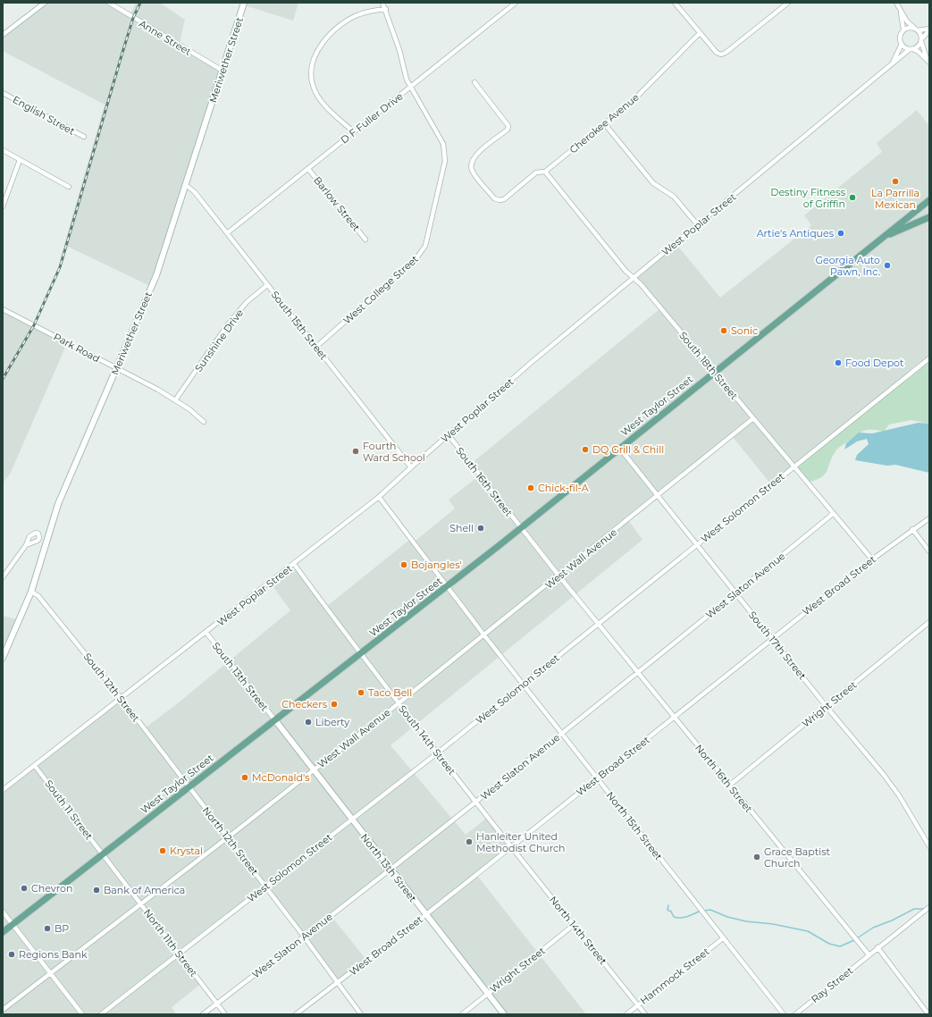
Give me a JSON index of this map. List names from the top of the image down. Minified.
{"streets":{"main road":["West Taylor Street"],"street":["Anne Street","Meriwether Street","English Street","D F Fuller Drive","Cherokee Avenue","Barlow Street","West Poplar Street","West College Street","South 15th Street","Sunshine Drive","Park Road","South 18th Street","South 16th Street","West Solomon Street","West Wall Avenue","West Slaton Avenue","West Broad Street","South 17th Street","South 13th Street","South 12th Street","Wright Street","South 14th Street","North 16th Street","South 11 Street","North 15th Street","North 12th Street","North 13th Street","North 14th Street","North 11th Street","Hammock Street","Ray Street"]},"crossings":[["Anne Street","Meriwether Street"],["Meriwether Street","South 15th Street"],["Meriwether Street","Park Road"],["Meriwether Street","South 12th Street"],["D F Fuller Drive","Barlow Street"],["D F Fuller Drive","West College Street"],["D F Fuller Drive","South 15th Street"],["Cherokee Avenue","South 18th Street"],["West Poplar Street","South 15th Street"],["West Poplar Street","South 18th Street"],["West Poplar Street","South 16th Street"],["West Poplar Street","South 13th Street"],["West Poplar Street","South 12th Street"],["West Poplar Street","South 14th Street"],["West Poplar Street","South 11 Street"],["West College Street","South 15th Street"],["South 15th Street","Sunshine Drive"],["Sunshine Drive","Park Road"],["South 18th Street","West Taylor Street"],["South 18th Street","West Solomon Street"],["South 18th Street","West Wall Avenue"],["South 18th Street","West Slaton Avenue"],["South 18th Street","West Broad Street"],["West Taylor Street","South 16th Street"],["West Taylor Street","South 17th Street"],["West Taylor Street","South 13th Street"],["West Taylor Street","South 12th Street"],["West Taylor Street","South 14th Street"],["West Taylor Street","North 16th Street"],["West Taylor Street","South 11 Street"],["West Taylor Street","North 15th Street"],["West Taylor Street","North 12th Street"],["West Taylor Street","North 13th Street"],["West Taylor Street","North 11th Street"],["South 16th Street","North 16th Street"],["West Solomon Street","South 17th Street"],["West Solomon Street","South 14th Street"],["West Solomon Street","North 16th Street"],["West Solomon Street","North 15th Street"],["West Solomon Street","North 12th Street"],["West Solomon Street","North 13th Street"],["West Solomon Street","North 11th Street"],["West Wall Avenue","South 17th Street"],["West Wall Avenue","South 14th Street"],["West Wall Avenue","North 16th Street"],["West Wall Avenue","North 15th Street"],["West Wall Avenue","North 12th Street"],["West Wall Avenue","North 13th Street"],["West Wall Avenue","North 11th Street"],["West Slaton Avenue","South 17th Street"],["West Slaton Avenue","South 14th Street"],["West Slaton Avenue","North 16th Street"],["West Slaton Avenue","North 15th Street"],["West Slaton Avenue","North 12th Street"],["West Slaton Avenue","North 13th Street"],["West Slaton Avenue","North 11th Street"],["West Broad Street","South 17th Street"],["West Broad Street","South 14th Street"],["West Broad Street","North 16th Street"],["West Broad Street","North 15th Street"],["West Broad Street","North 12th Street"],["West Broad Street","North 13th Street"],["West Broad Street","North 14th Street"],["South 17th Street","Wright Street"],["South 13th Street","North 13th Street"],["South 12th Street","North 12th Street"],["Wright Street","North 16th Street"],["Wright Street","North 13th Street"],["Wright Street","North 14th Street"],["South 14th Street","North 14th Street"],["North 16th Street","Ray Street"],["South 11 Street","North 11th Street"],["North 15th Street","Hammock Street"],["North 14th Street","Hammock Street"]],"places":["La Parrilla Mexican","Destiny Fitness of Griffin","Artie's Antiques","Georgia Auto Pawn, Inc.","Sonic","Food Depot","DQ Grill & Chill","Fourth Ward School","Chick-fil-A","Shell","Bojangles'","Taco Bell","Checkers","Liberty","McDonald's","Hanleiter United Methodist Church","Krystal","Grace Baptist Church","Chevron","Bank of America","BP","Regions Bank"]}
